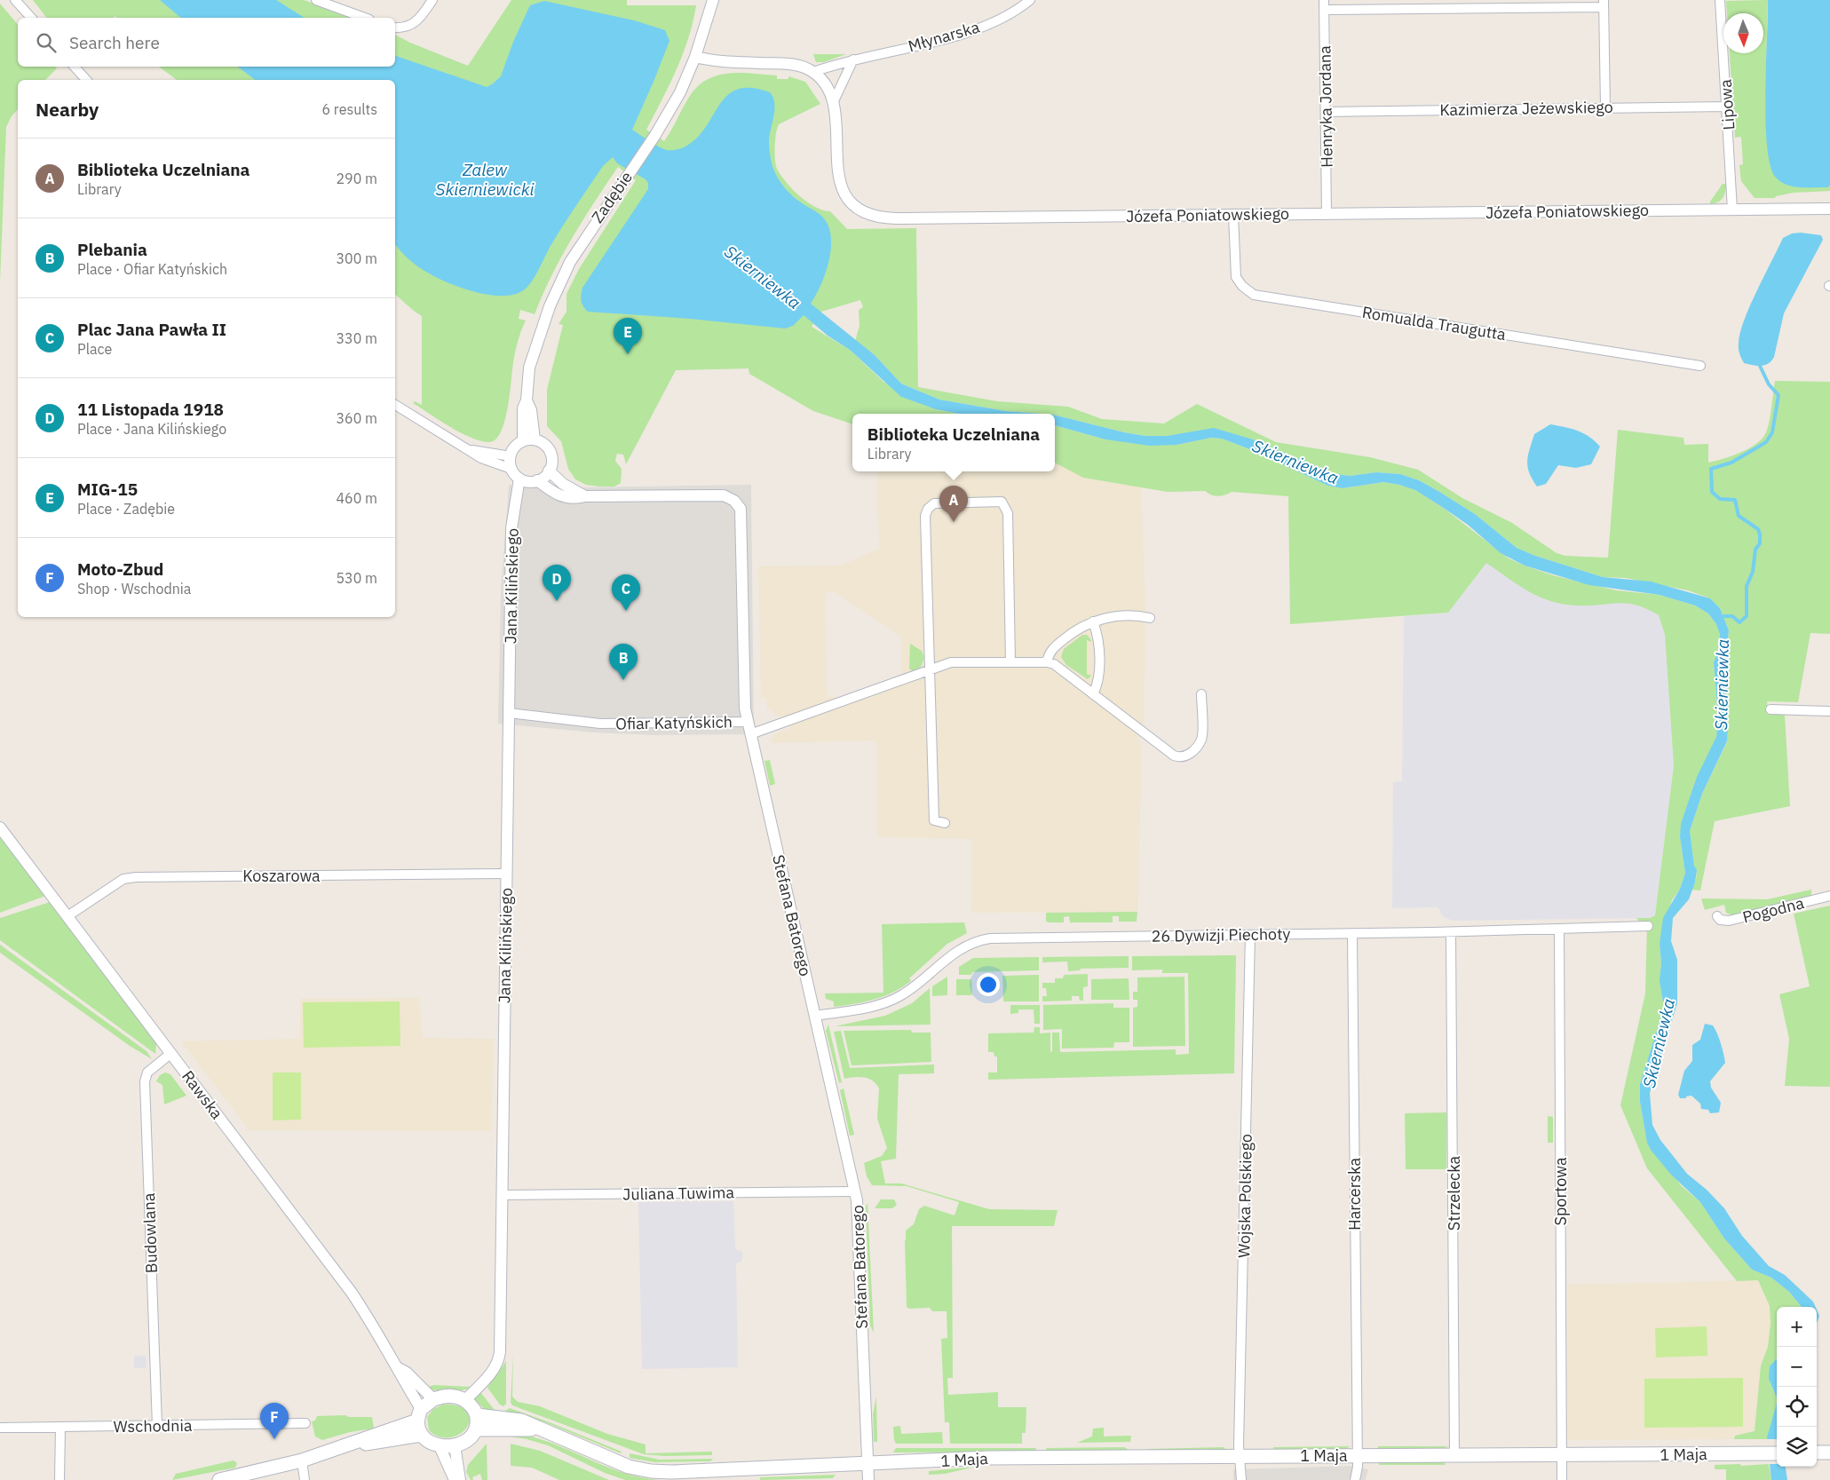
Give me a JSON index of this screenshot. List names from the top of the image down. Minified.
{"streets":{"main road":["1 Maja"],"street":["Młynarska","Lipowa","Henryka Jordana","Kazimierza Jeżewskiego","Zadębie","Józefa Poniatowskiego","Romualda Traugutta","Jana Kilińskiego","Ofiar Katyńskich","Koszarowa","Pogodna","Stefana Batorego","26 Dywizji Piechoty","Rawska","Sportowa","Juliana Tuwima","Strzelecka","Harcerska","Wojska Polskiego","Budowlana","Wschodnia"]},"crossings":[["Młynarska","Józefa Poniatowskiego"],["Lipowa","Kazimierza Jeżewskiego"],["Lipowa","Józefa Poniatowskiego"],["Henryka Jordana","Kazimierza Jeżewskiego"],["Henryka Jordana","Józefa Poniatowskiego"],["Zadębie","Jana Kilińskiego"],["Zadębie","Stefana Batorego"],["Józefa Poniatowskiego","Romualda Traugutta"],["Jana Kilińskiego","Ofiar Katyńskich"],["Jana Kilińskiego","Koszarowa"],["Jana Kilińskiego","Stefana Batorego"],["Jana Kilińskiego","Rawska"],["Jana Kilińskiego","Juliana Tuwima"],["Jana Kilińskiego","1 Maja"],["Ofiar Katyńskich","Stefana Batorego"],["Koszarowa","Rawska"],["Stefana Batorego","26 Dywizji Piechoty"],["Stefana Batorego","Juliana Tuwima"],["Stefana Batorego","1 Maja"],["26 Dywizji Piechoty","Sportowa"],["26 Dywizji Piechoty","Strzelecka"],["26 Dywizji Piechoty","Harcerska"],["26 Dywizji Piechoty","Wojska Polskiego"],["Rawska","Budowlana"],["Rawska","1 Maja"],["Sportowa","1 Maja"],["Strzelecka","1 Maja"],["Harcerska","1 Maja"],["Wojska Polskiego","1 Maja"],["Budowlana","Wschodnia"]],"water":["Zalew Skierniewicki","Skierniewka"],"north":"bottom","page":{"search":"Search here","heading":["Nearby","6 results"],"list":[{"mark":"A","name":"Biblioteka Uczelniana","note":"Library","value":"290 m"},{"mark":"B","name":"Plebania","note":"Place · Ofiar Katyńskich","value":"300 m"},{"mark":"C","name":"Plac Jana Pawła II","note":"Place","value":"330 m"},{"mark":"D","name":"11 Listopada 1918","note":"Place · Jana Kilińskiego","value":"360 m"},{"mark":"E","name":"MIG-15","note":"Place · Zadębie","value":"460 m"},{"mark":"F","name":"Moto-Zbud","note":"Shop · Wschodnia","value":"530 m"}],"pins":["E","A","D","C","B","F"],"popup":["Biblioteka Uczelniana","Library"],"map_buttons":["+","−"]}}
